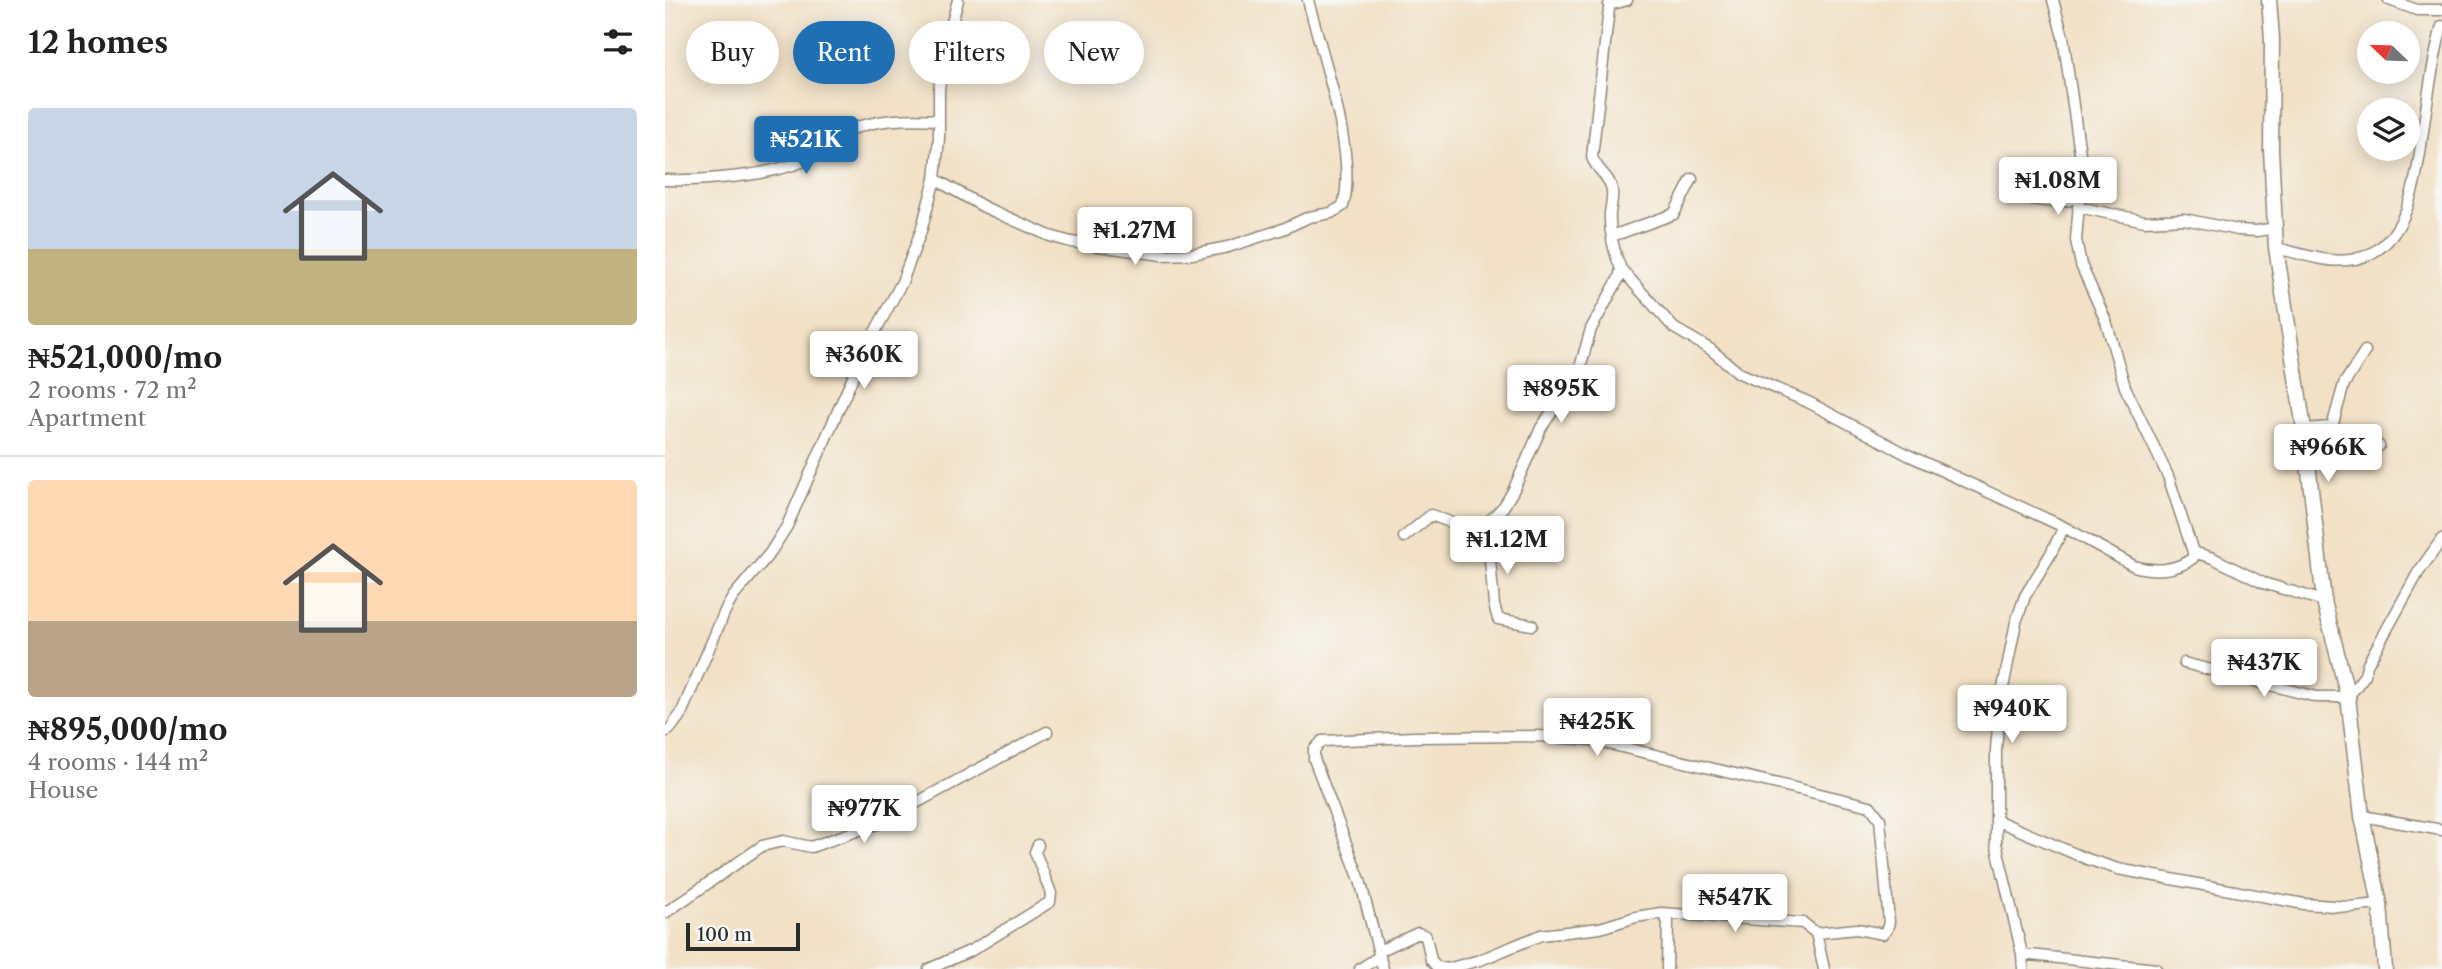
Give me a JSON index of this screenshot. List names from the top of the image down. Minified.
{"scale_bar":"100 m","north":"top left","page":{"heading":"12 homes","chip":["Buy","Rent","Filters","New"],"list":[{"name":"₦521,000/mo","note":"2 rooms · 72 m² · Apartment"},{"name":"₦895,000/mo","note":"4 rooms · 144 m² · House"}],"price":["₦521K","₦1.08M","₦1.27M","₦360K","₦895K","₦966K","₦1.12M","₦437K","₦940K","₦425K","₦977K","₦547K"],"scale":"100 m"}}
